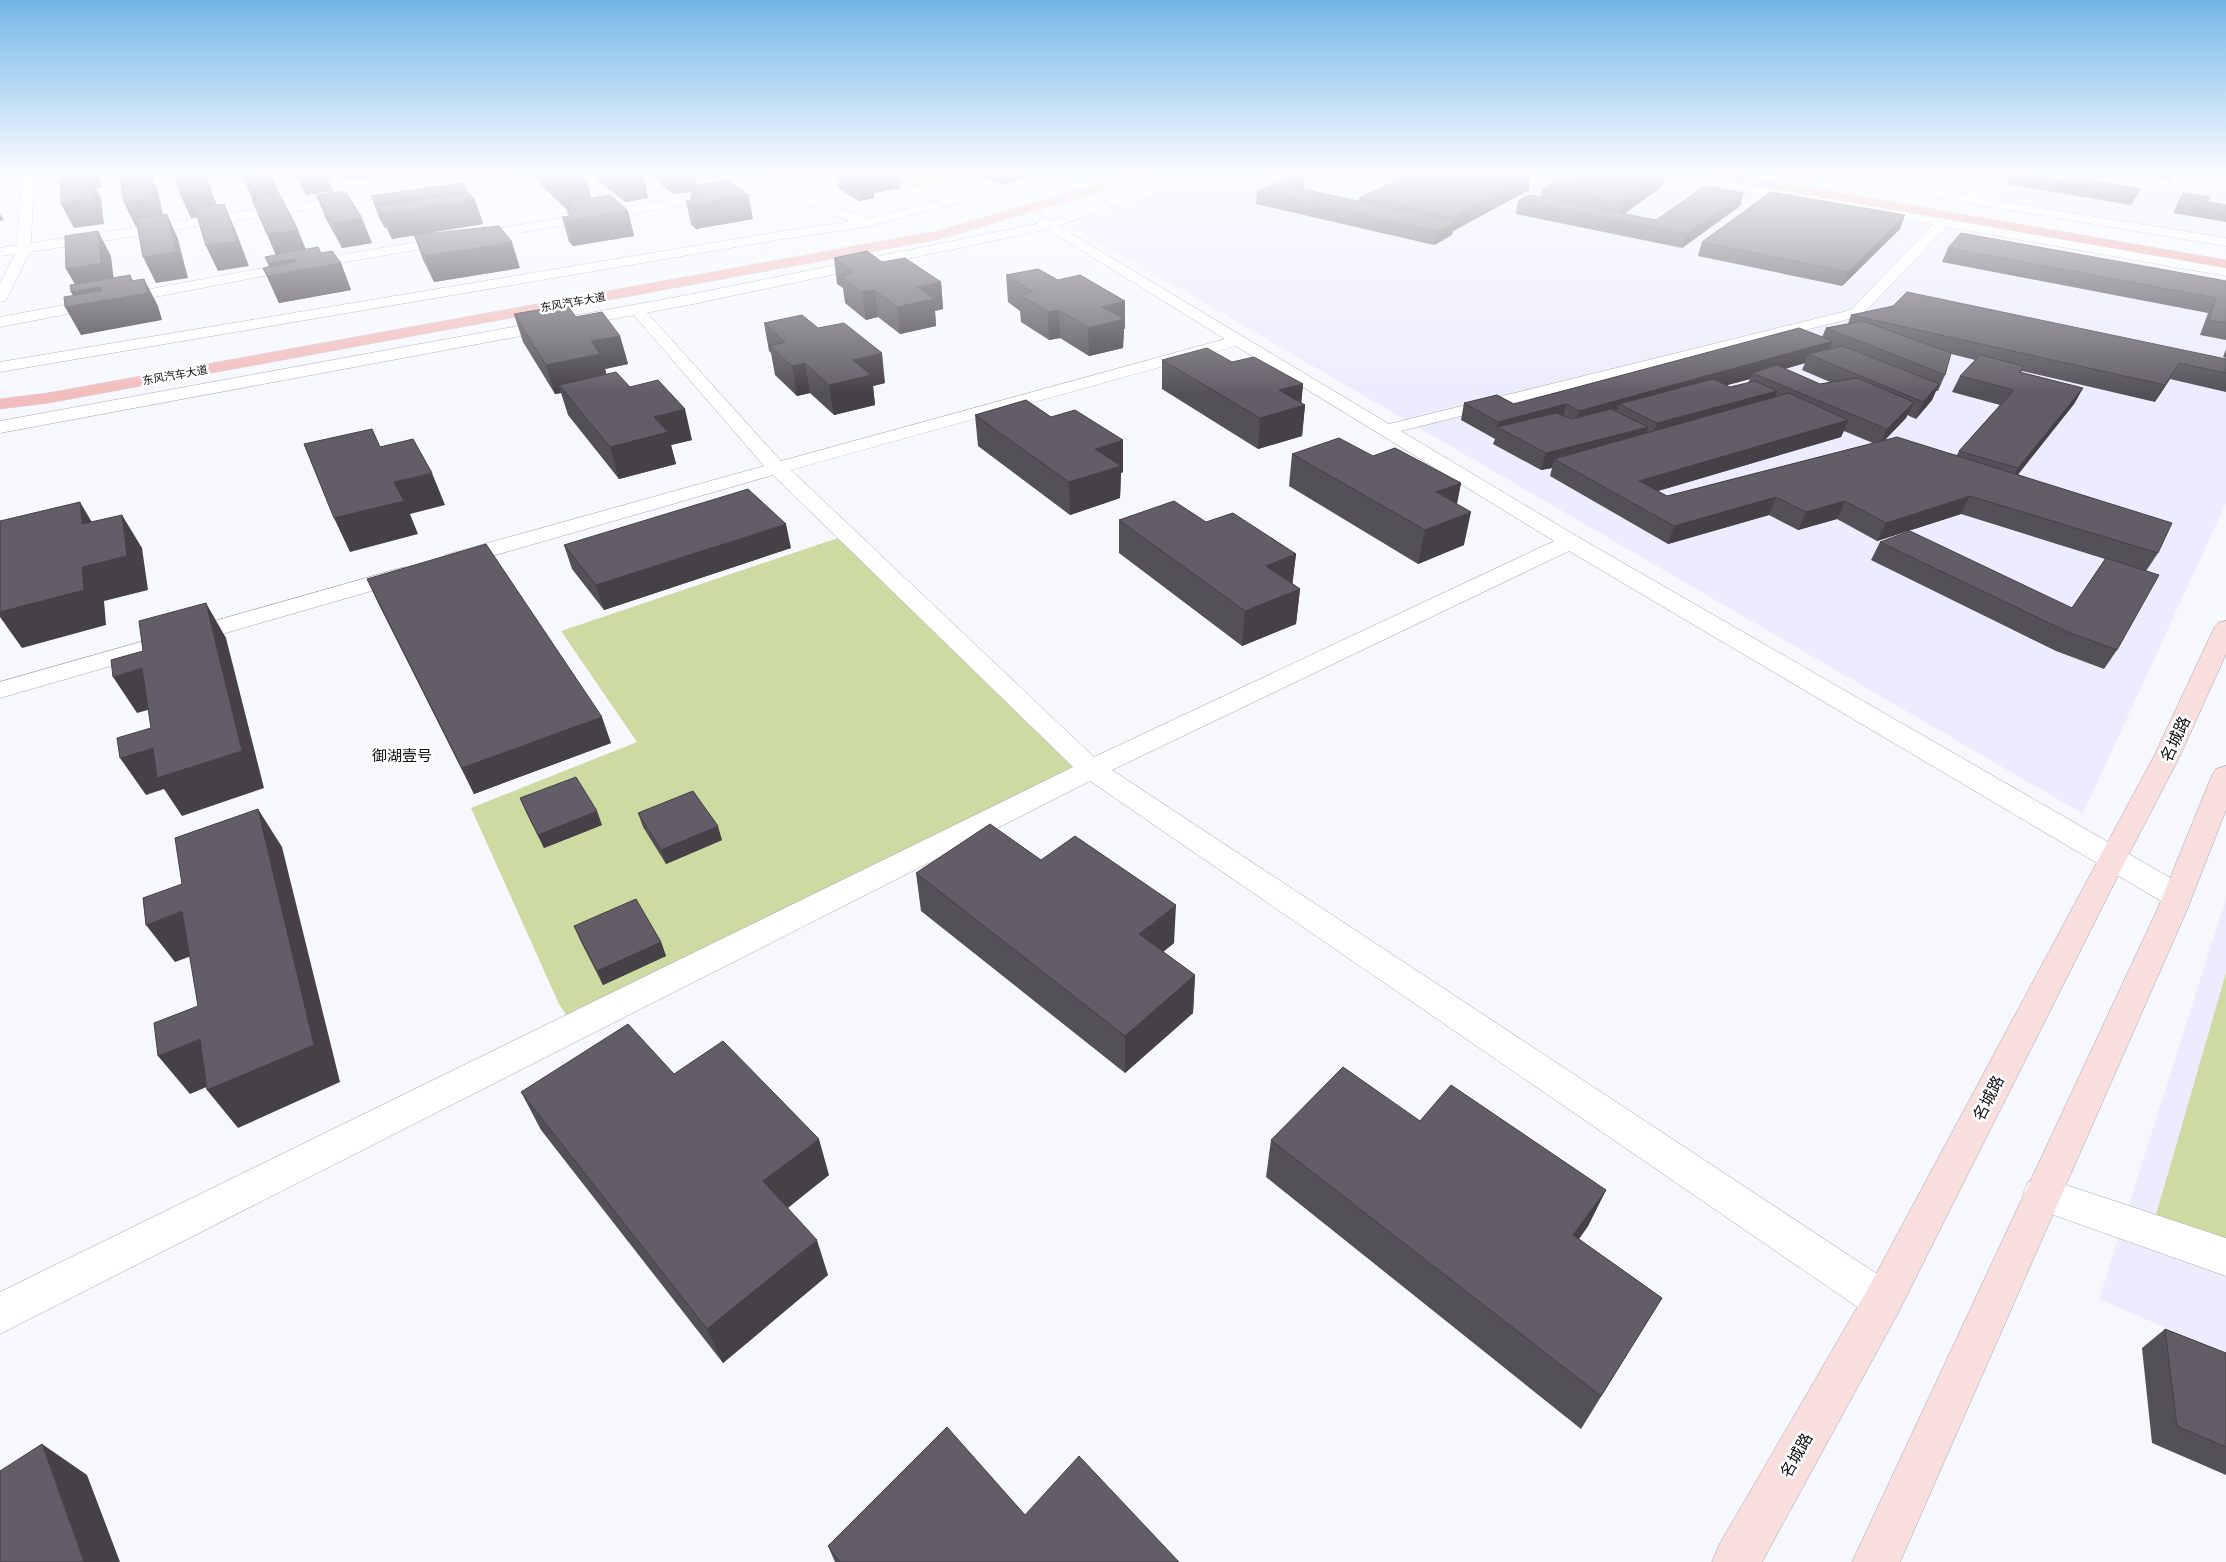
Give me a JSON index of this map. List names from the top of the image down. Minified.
{"streets":{"main road":["东风汽车大道","名城路"]},"districts":["御湖壹号"]}
